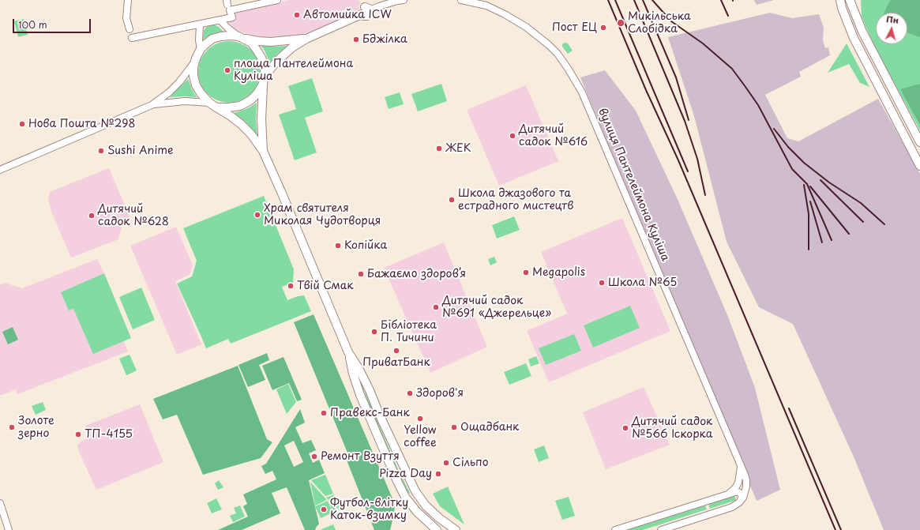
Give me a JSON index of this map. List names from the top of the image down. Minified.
{"streets":{"street":["вулиця Пантелеймона Куліша"]},"places":["Автомийка ICW","Микільська Слобідка","Пост ЕЦ","Бджілка","площа Пантелеймона Куліша","Нова Пошта №298","Дитячий садок №616","ЖЕК","Sushi Anime","Школа джазового та естрадного мистецтв","Храм святителя Миколая Чудотворця","Дитячий садок №628","Копійка","Megapolis","Бажаємо здоровʼя","Школа №65","Твій Смак","Дитячий садок №691 «Джерельце»","Бібліотека П. Тичини","ПриватБанк","Здоров'я","Правекс-Банк","Yellow coffee","Золоте зерно","Ощадбанк","Дитячий садок №566 Іскорка","ТП-4155","Ремонт Взуття","Сільпо","Pizza Day","Футбол-влітку Каток-взимку"],"scale_bar":"100 m","north":"top"}
